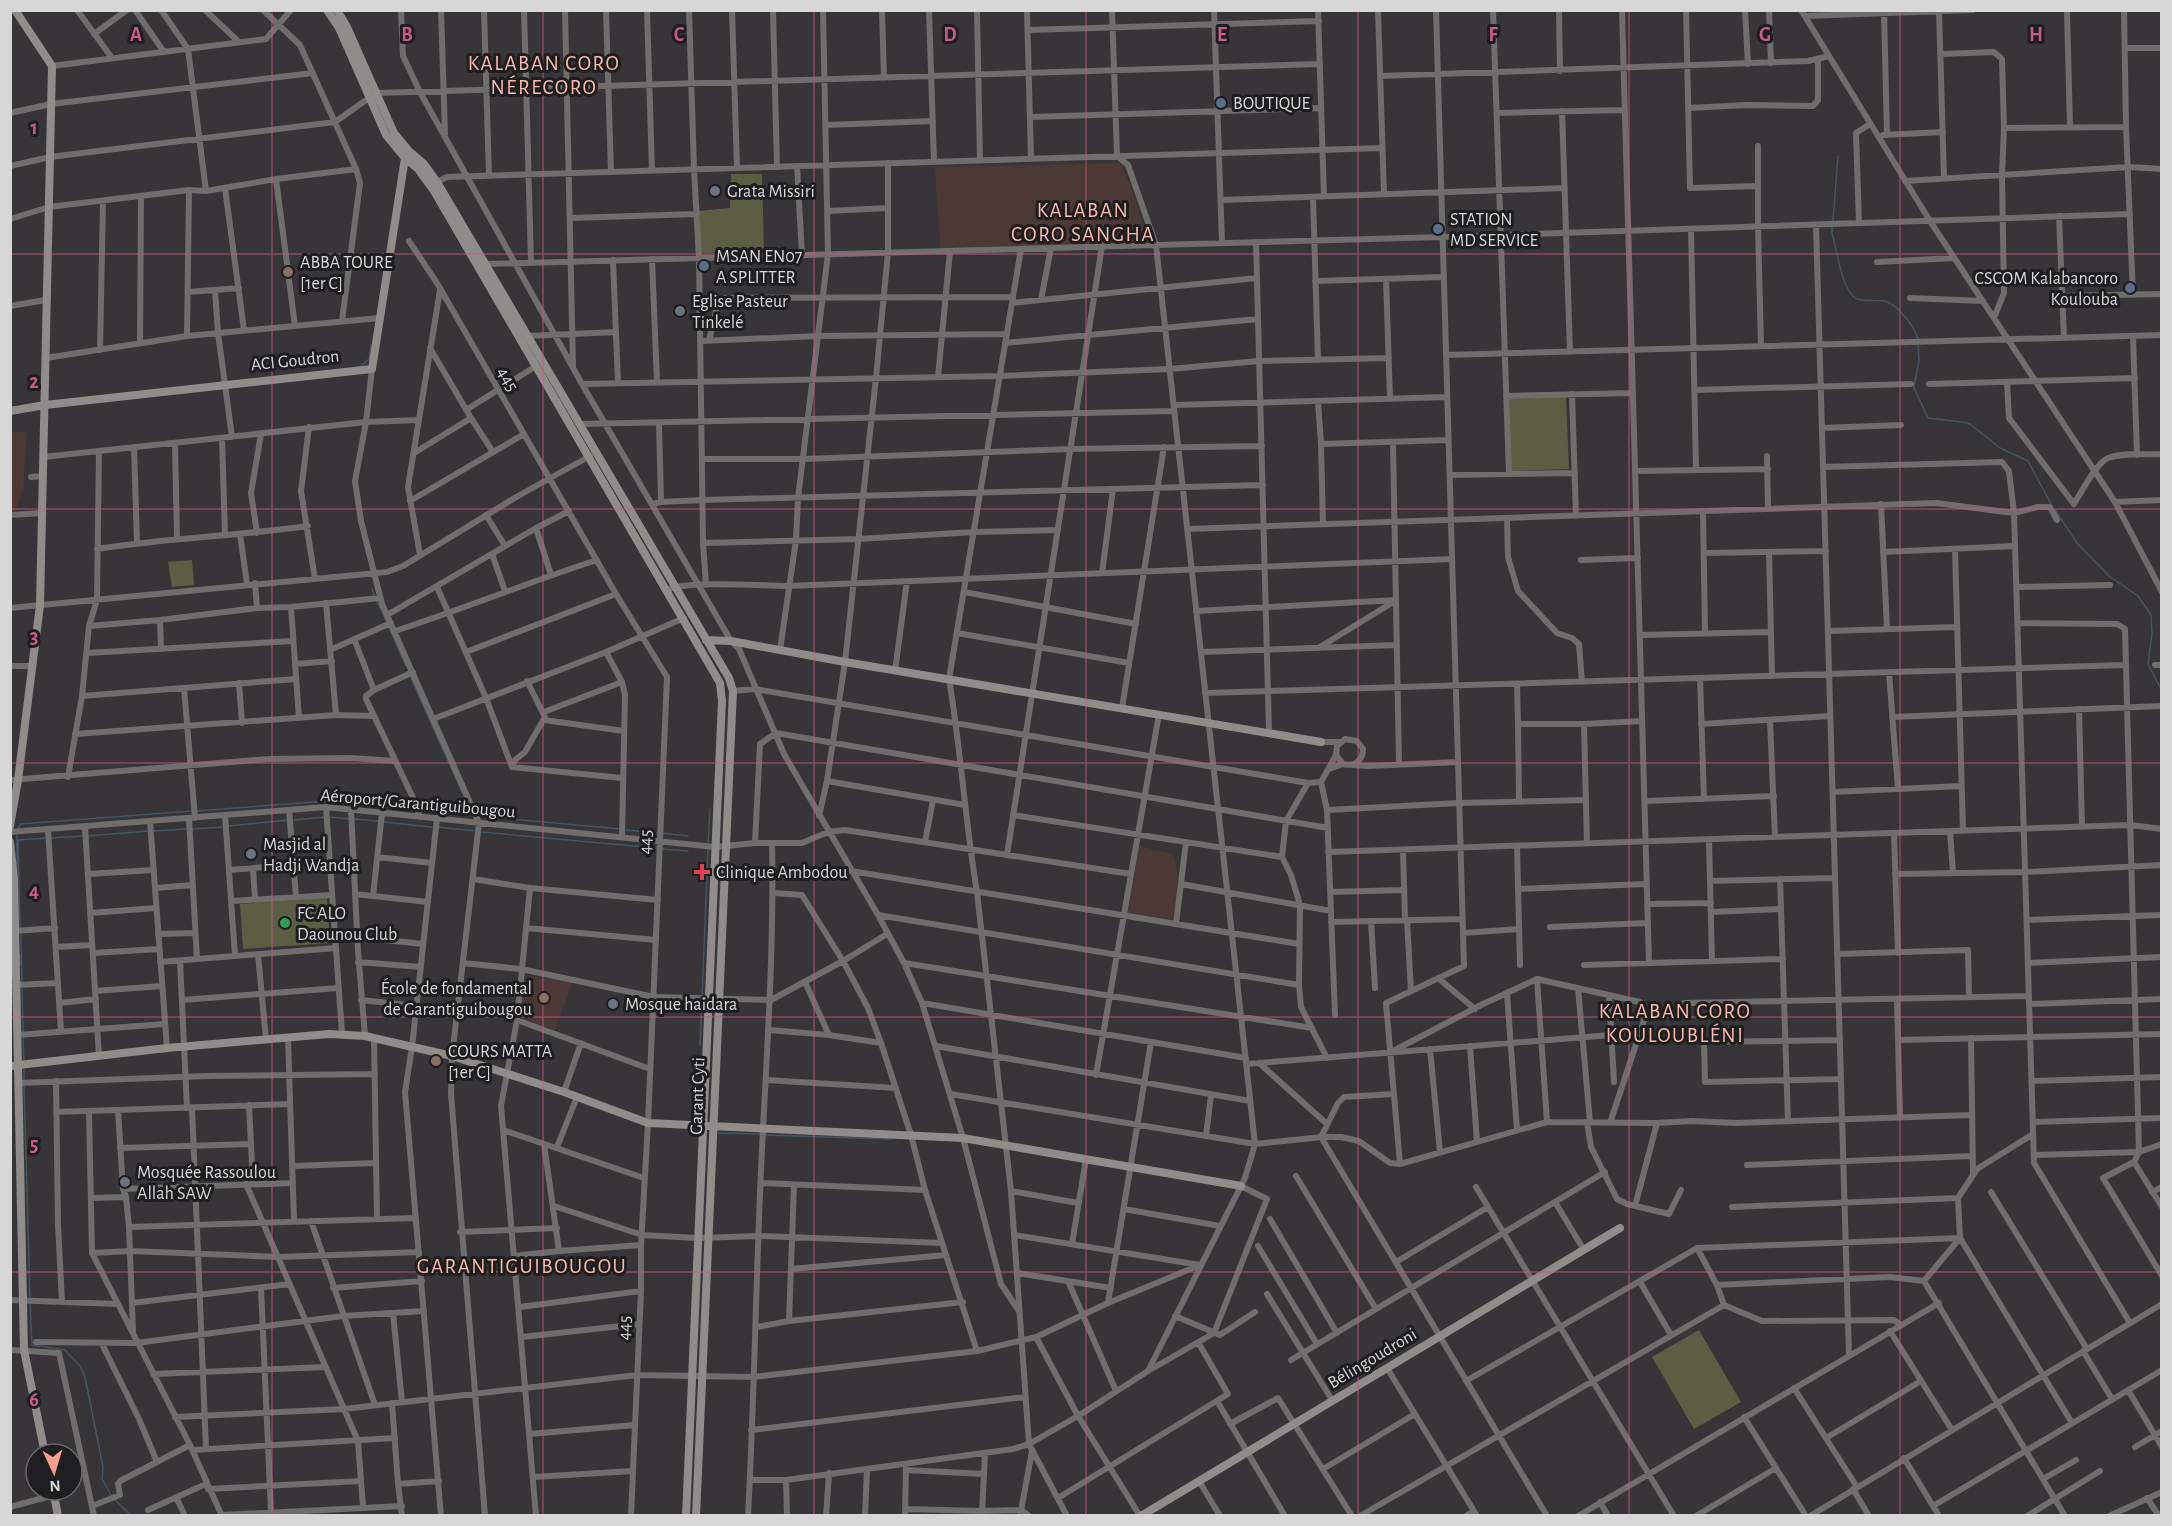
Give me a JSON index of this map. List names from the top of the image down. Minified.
{"streets":{"street":["ACI Goudron","445","Aéroport/Garantiguibougou","Garant Cyti","Bélingoudroni"]},"crossings":[["445","Aéroport/Garantiguibougou"],["Aéroport/Garantiguibougou","Garant Cyti"]],"districts":["KALABAN CORO NÉRECORO","KALABAN CORO SANGHA","KALABAN CORO KOULOUBLÉNI","GARANTIGUIBOUGOU"],"places":{"other":["BOUTIQUE","Grata Missiri","STATION MD SERVICE","MSAN EN07 A SPLITTER","ABBA TOURE [1er C]","CSCOM Kalabancoro Koulouba","Eglise Pasteur Tinkelé","Masjid al Hadji Wandja","FC ALO Daounou Club","École de fondamental de Garantiguibougou","Mosque haidara","COURS MATTA [1er C]","Mosquée Rassoulou Allah SAW"],"health":["Clinique Ambodou"]},"north":"bottom","grid":{"columns":["A","B","C","D","E","F","G","H"],"rows":["1","2","3","4","5","6"]}}
